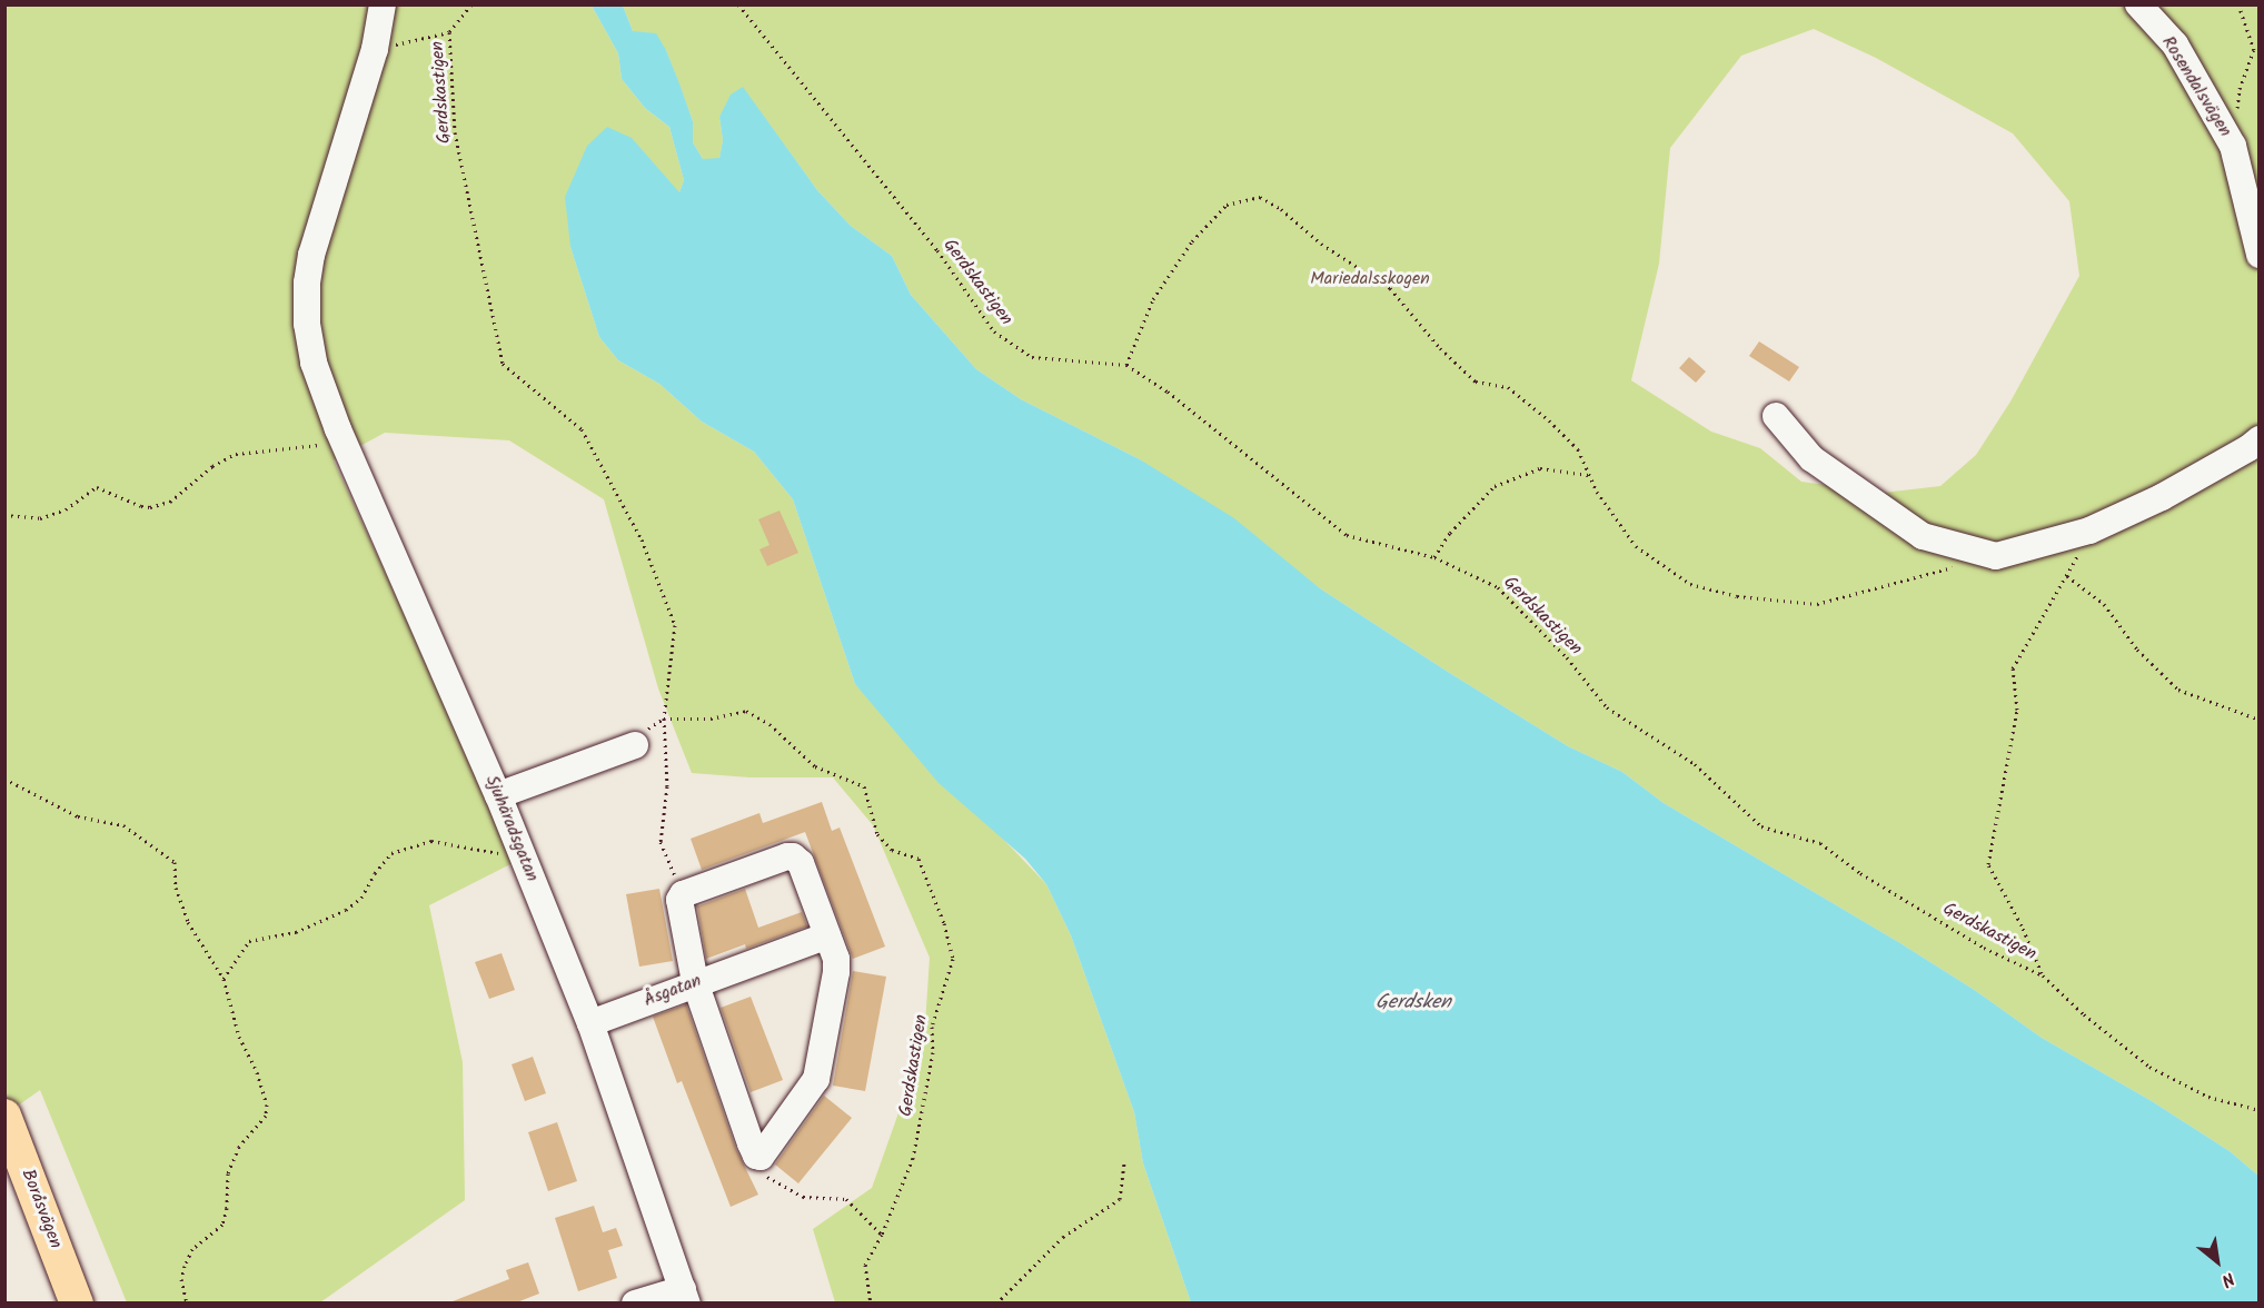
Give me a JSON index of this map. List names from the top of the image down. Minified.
{"streets":{"main road":["Boråsvägen"],"street":["Rosendalsvägen","Sjuhäradsgatan","Åsgatan"],"path":["Gerdskastigen"]},"crossings":[["Sjuhäradsgatan","Åsgatan"]],"water":["Gerdsken"],"parks":["Mariedalsskogen"],"north":"bottom right"}
